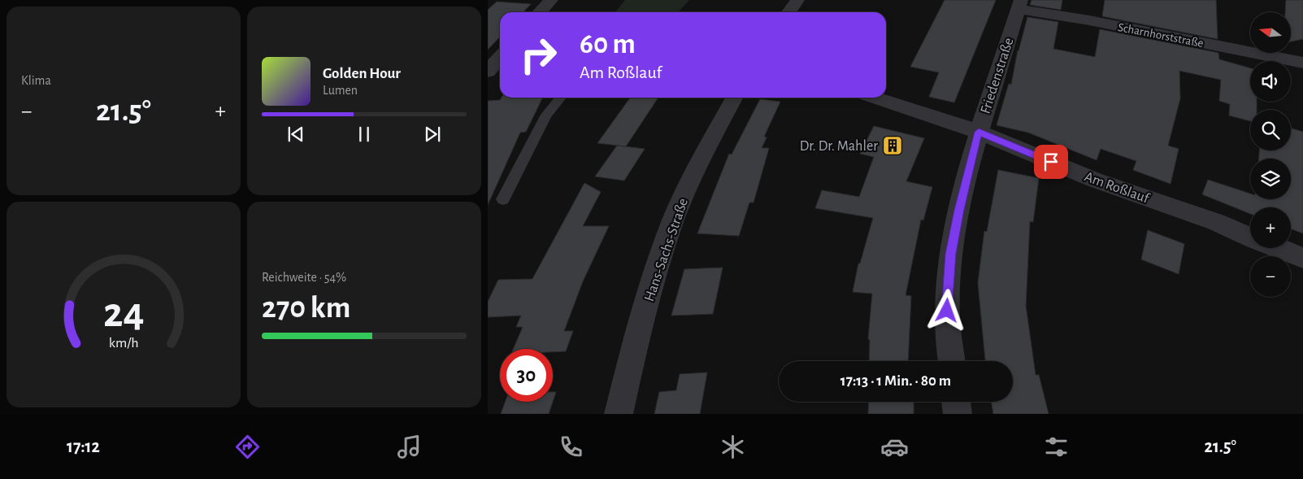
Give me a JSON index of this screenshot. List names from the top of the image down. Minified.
{"streets":{"street":["Scharnhorststraße","Friedenstraße","Am Roßlauf","Hans-Sachs-Straße"]},"crossings":[["Scharnhorststraße","Friedenstraße"],["Friedenstraße","Am Roßlauf"]],"places":{"building":["Dr. Dr. Mahler"]},"north":"left","page":{"tile":["Klima",["Reichweite · 54%","270 km"]],"map_buttons":["+","−"],"turn":["60 m","Am Roßlauf"],"song":["Golden Hour","Lumen"],"heat":["−","21.5°","+"],"limit":"30","trip":"17:13 · 1 Min. · 80 m","tabs":["17:12","21.5°"],"gauge":["24","km/h"]}}
